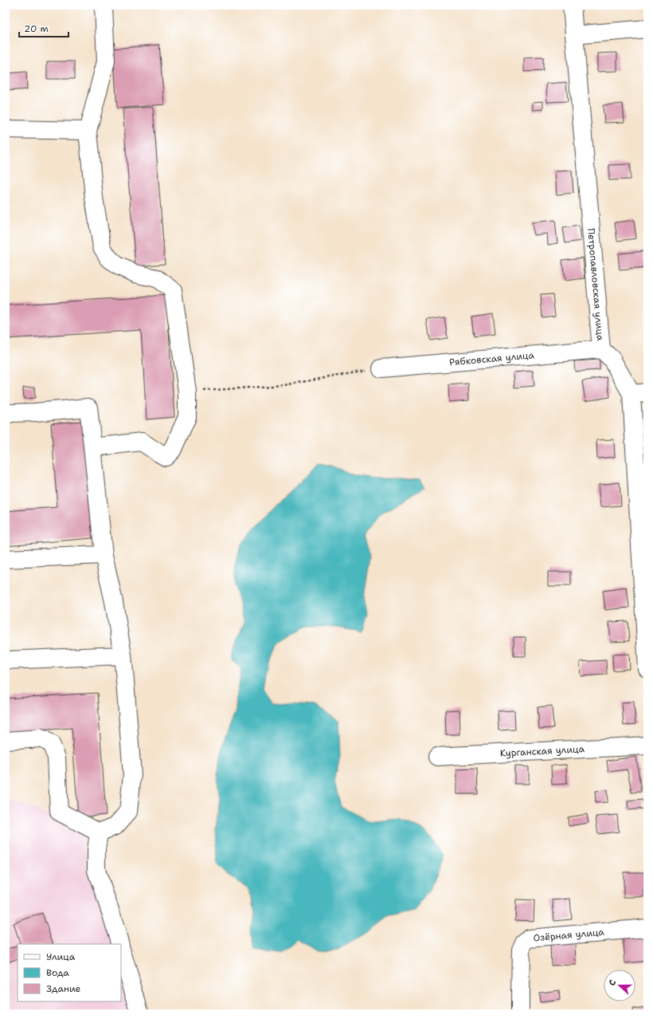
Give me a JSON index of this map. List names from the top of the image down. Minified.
{"streets":{"street":["Петропавловская улица","Рябковская улица","Курганская улица","Озёрная улица"]},"crossings":[["Петропавловская улица","Рябковская улица"]],"legend":["Улица","Вода","Здание"],"scale_bar":"20 m","north":"left"}
